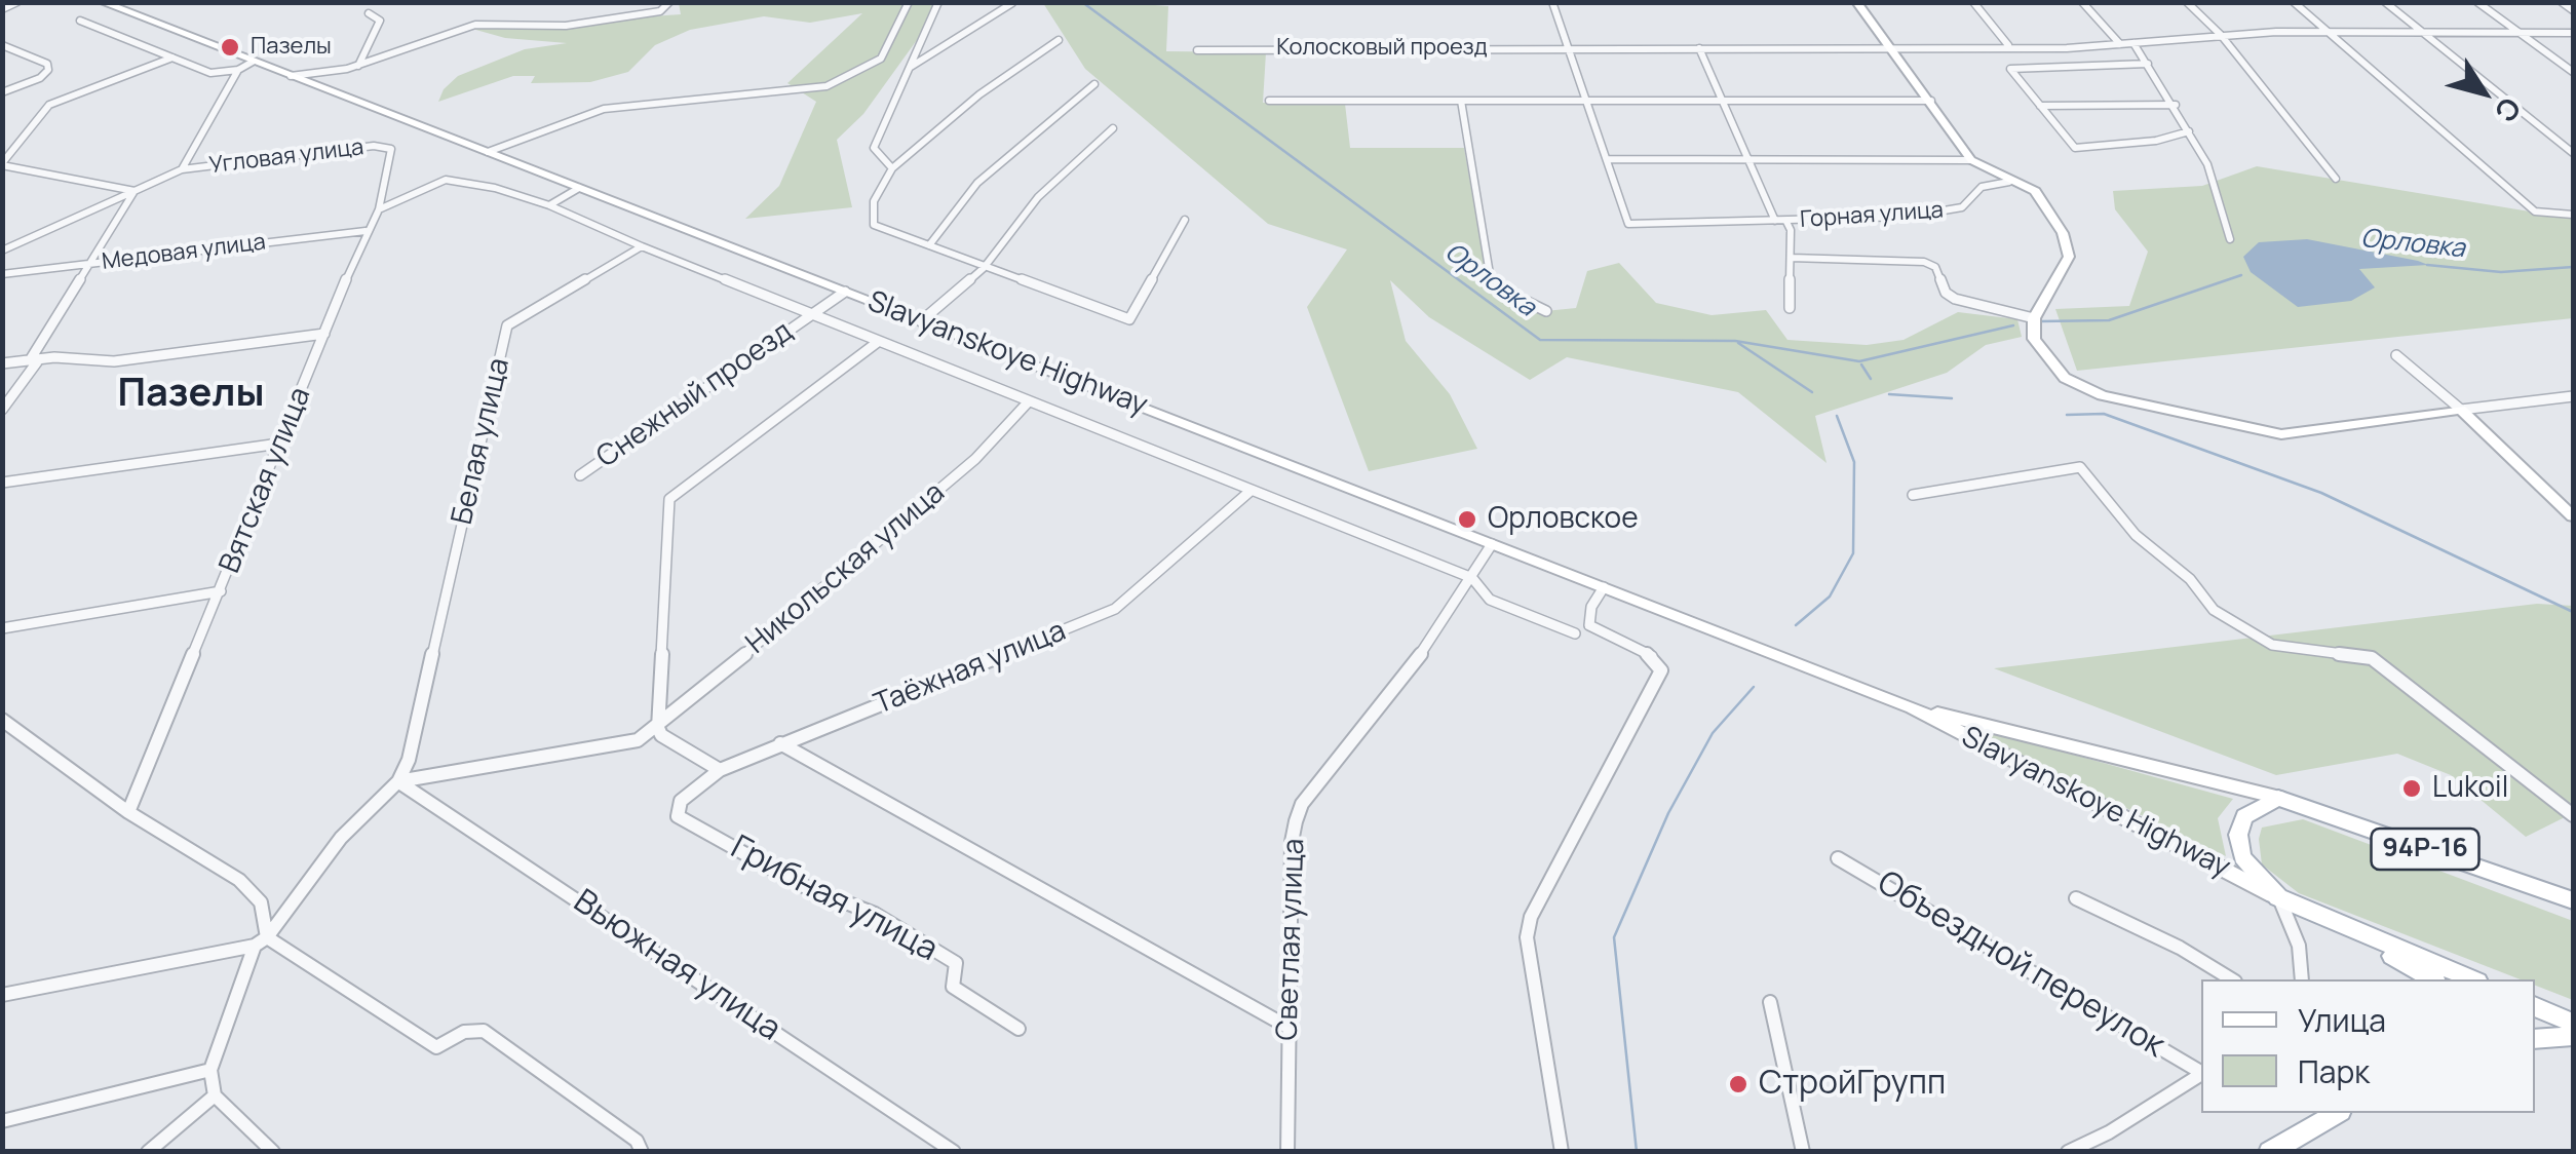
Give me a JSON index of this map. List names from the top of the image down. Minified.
{"streets":{"main road":["Slavyanskoye Highway","94Р-16"],"street":["Колосковый проезд","Угловая улица","Горная улица","Медовая улица","Снежный проезд","Белая улица","Вятская улица","Никольская улица","Таёжная улица","Грибная улица","Светлая улица","Объездной переулок","Вьюжная улица"]},"crossings":[["Колосковый проезд","Горная улица"],["Угловая улица","Вятская улица"],["Медовая улица","Вятская улица"],["Slavyanskoye Highway","Снежный проезд"],["Slavyanskoye Highway","94Р-16"],["Slavyanskoye Highway","Светлая улица"],["Белая улица","Вьюжная улица"],["Таёжная улица","Грибная улица"]],"districts":["Пазелы"],"water":["Орловка"],"places":["Пазелы","Орловское","Lukoil","СтройГрупп"],"legend":["Улица","Парк"],"north":"bottom right"}
